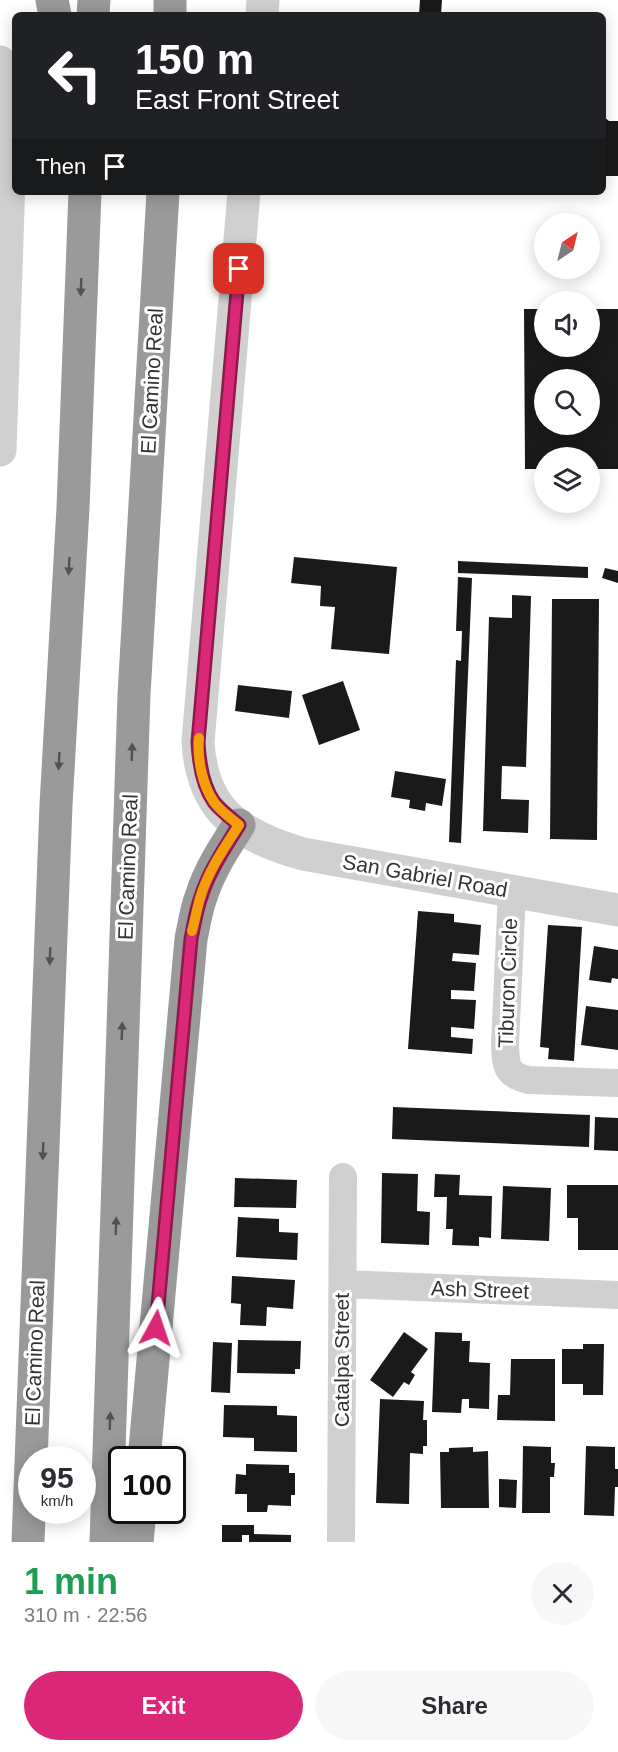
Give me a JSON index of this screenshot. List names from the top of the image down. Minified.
{"streets":{"highway":["El Camino Real"],"street":["San Gabriel Road","Tiburon Circle","Ash Street","Catalpa Street"]},"crossings":[["San Gabriel Road","Tiburon Circle"],["Ash Street","Catalpa Street"]],"north":"top right","page":{"turn":["150 m","East Front Street"],"then":"Then","speed":"95 km/h","limit":"100","heading":["1 min","310 m · 22:56"],"buttons":["Exit","Share"]}}
